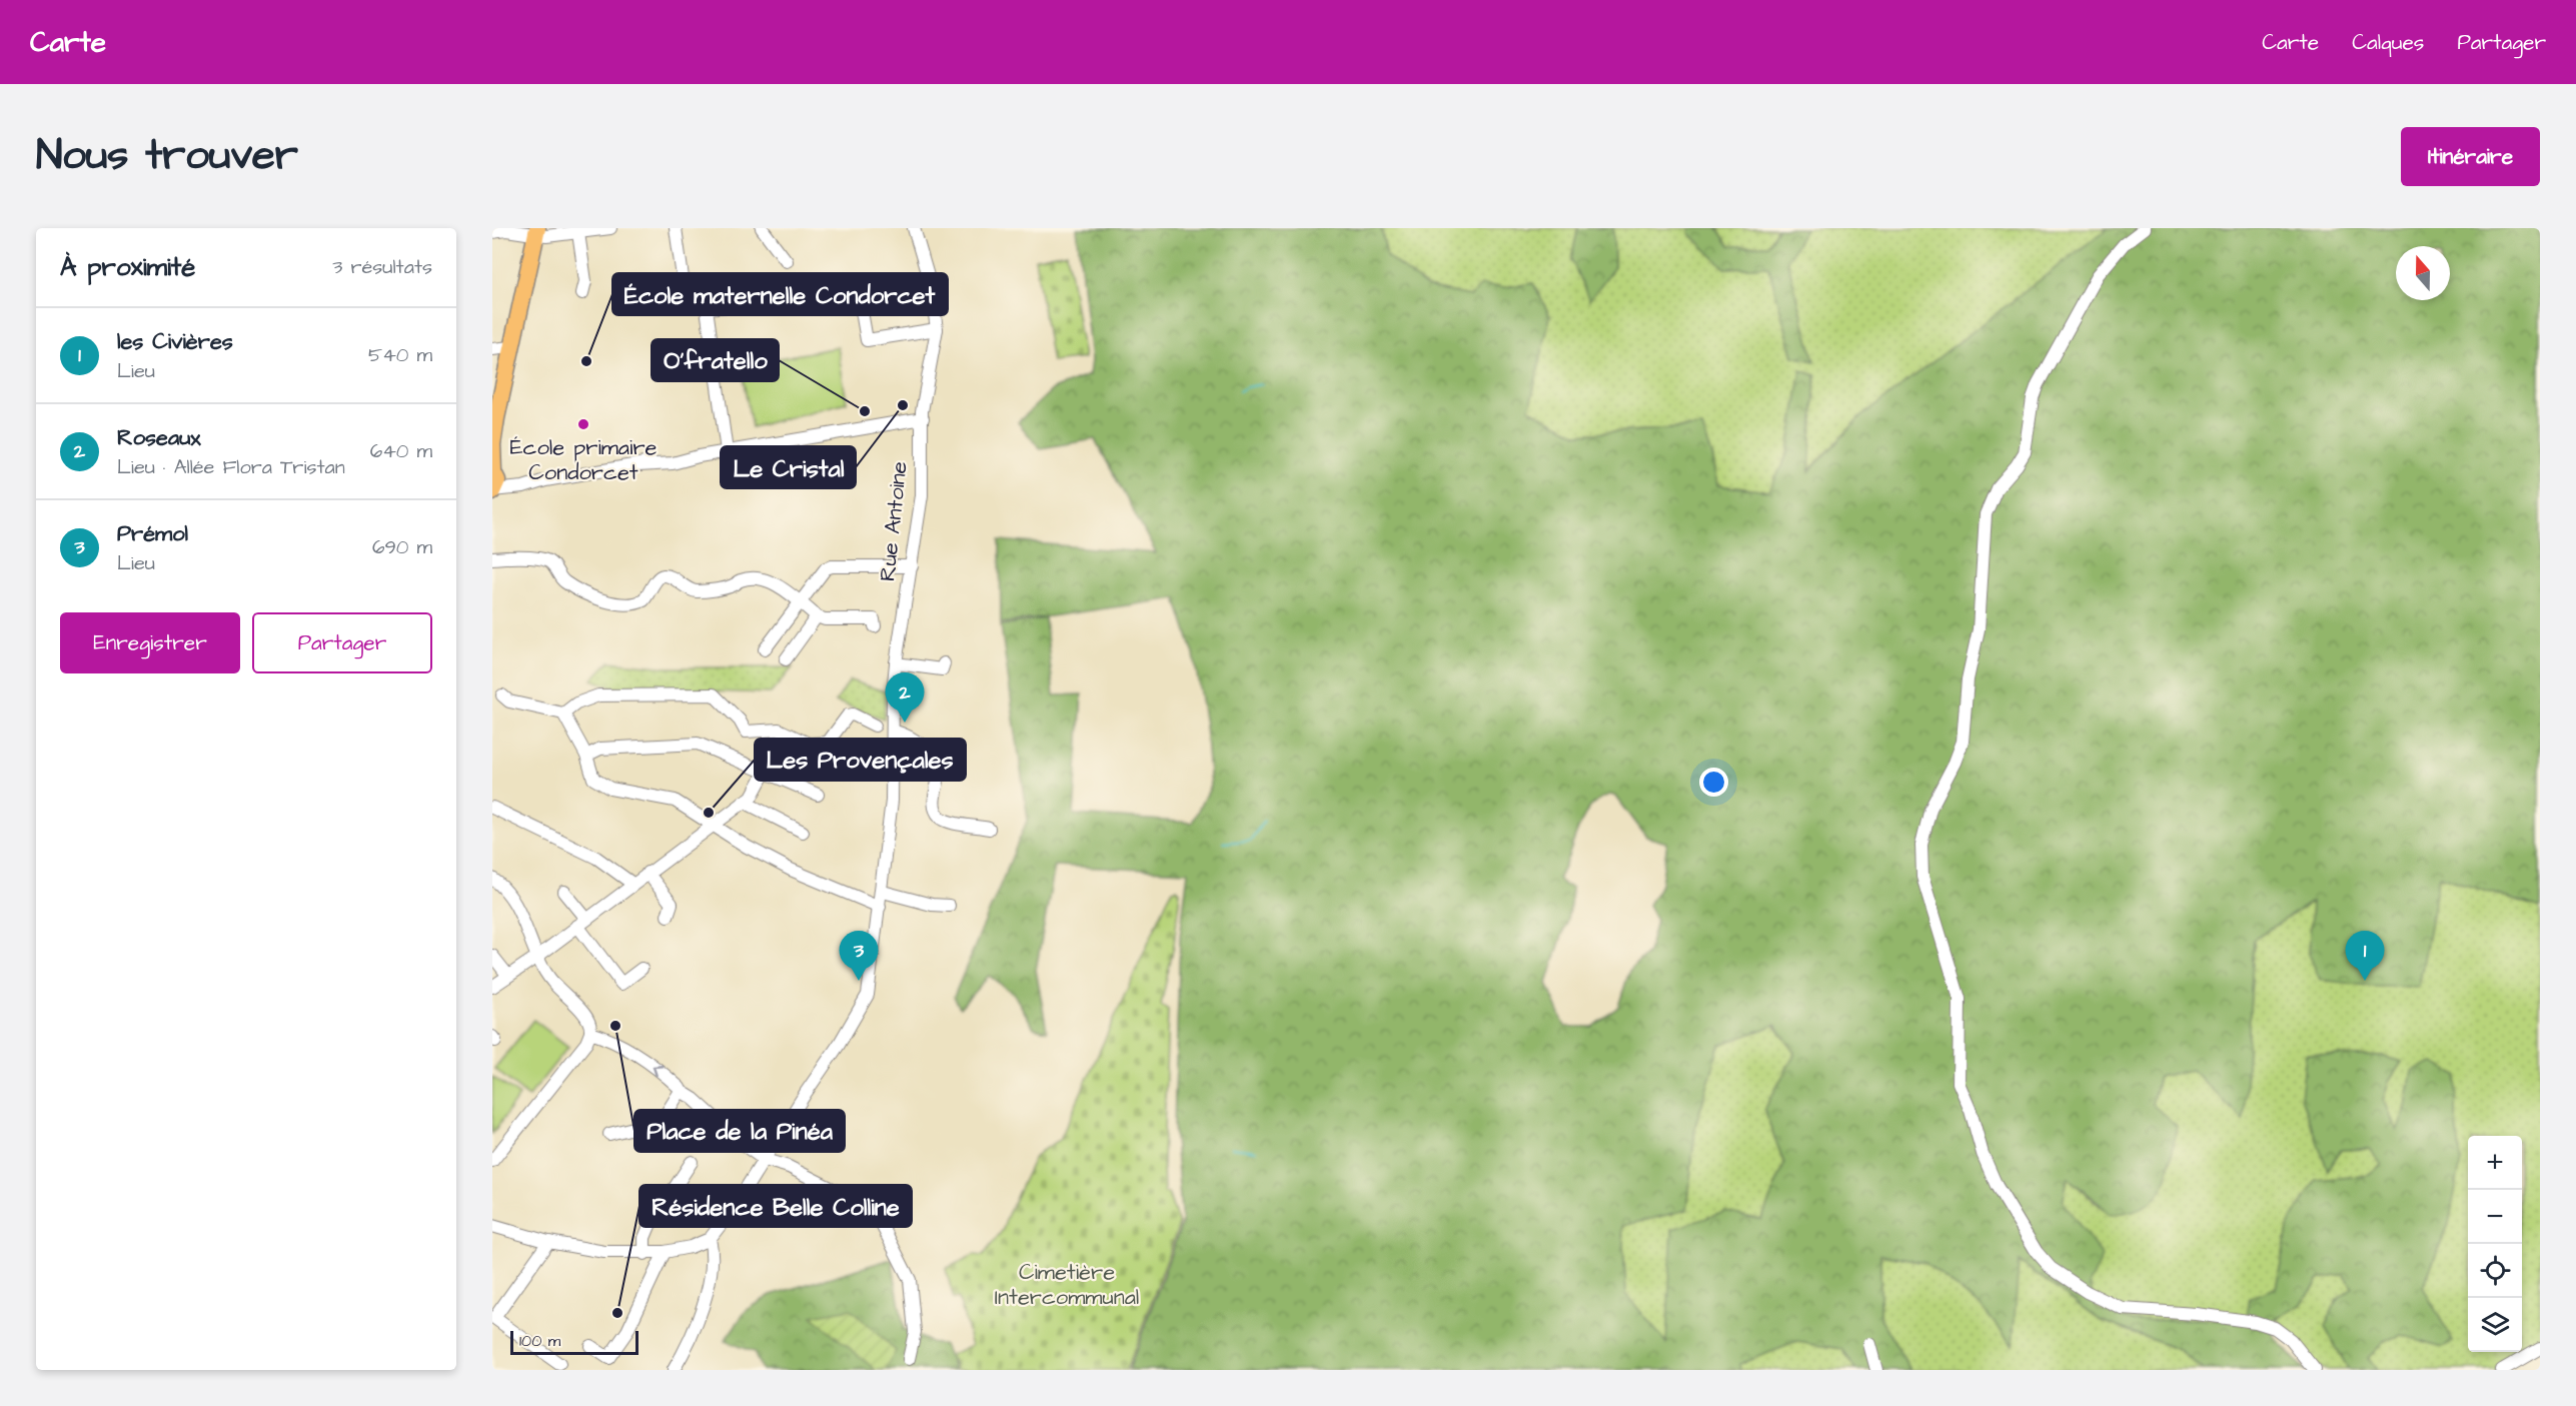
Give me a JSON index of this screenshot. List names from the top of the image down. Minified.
{"streets":{"street":["Rue Antoine"]},"parks":["Cimetière Intercommunal"],"places":["École maternelle Condorcet","Le Cristal","O’fratello","École primaire Condorcet","Les Provençales","Place de la Pinéa","Résidence Belle Colline"],"scale_bar":"100 m","north":"top","page":{"header":"Carte","nav":["Carte","Calques","Partager"],"title":"Nous trouver","buttons":["Itinéraire",["Enregistrer","Partager"]],"heading":["À proximité","3 résultats"],"list":[{"mark":"1","name":"les Civières","note":"Lieu","value":"540 m"},{"mark":"2","name":"Roseaux","note":"Lieu · Allée Flora Tristan","value":"640 m"},{"mark":"3","name":"Prémol","note":"Lieu","value":"690 m"}],"pins":["2","1","3"],"map_buttons":["+","−"],"scale":"100 m"}}
